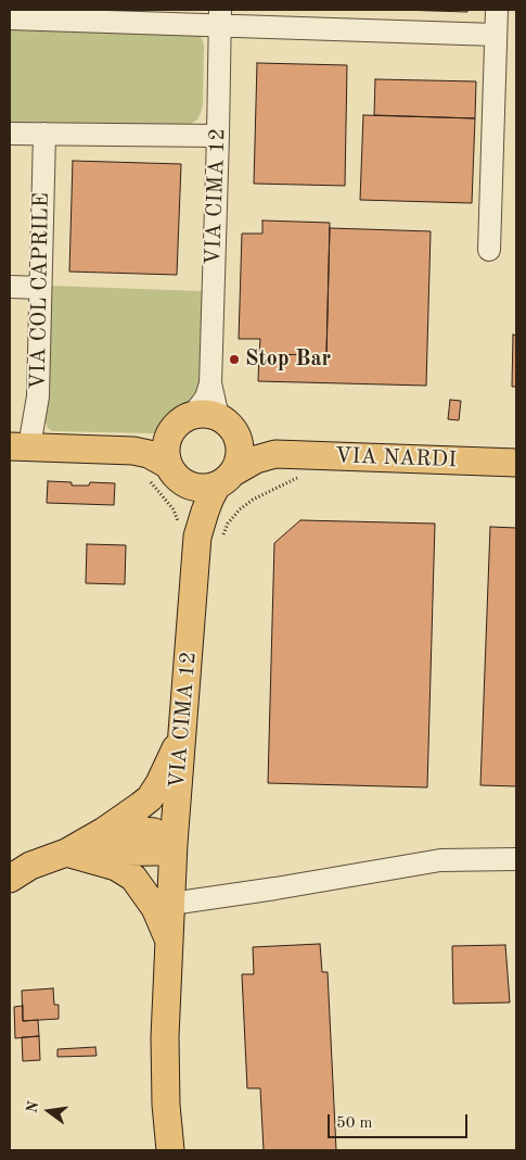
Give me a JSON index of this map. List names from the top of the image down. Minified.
{"streets":{"main road":["VIA CIMA 12","VIA NARDI"],"street":["VIA COL CAPRILE"]},"places":["Stop Bar"],"scale_bar":"50 m","north":"left"}
